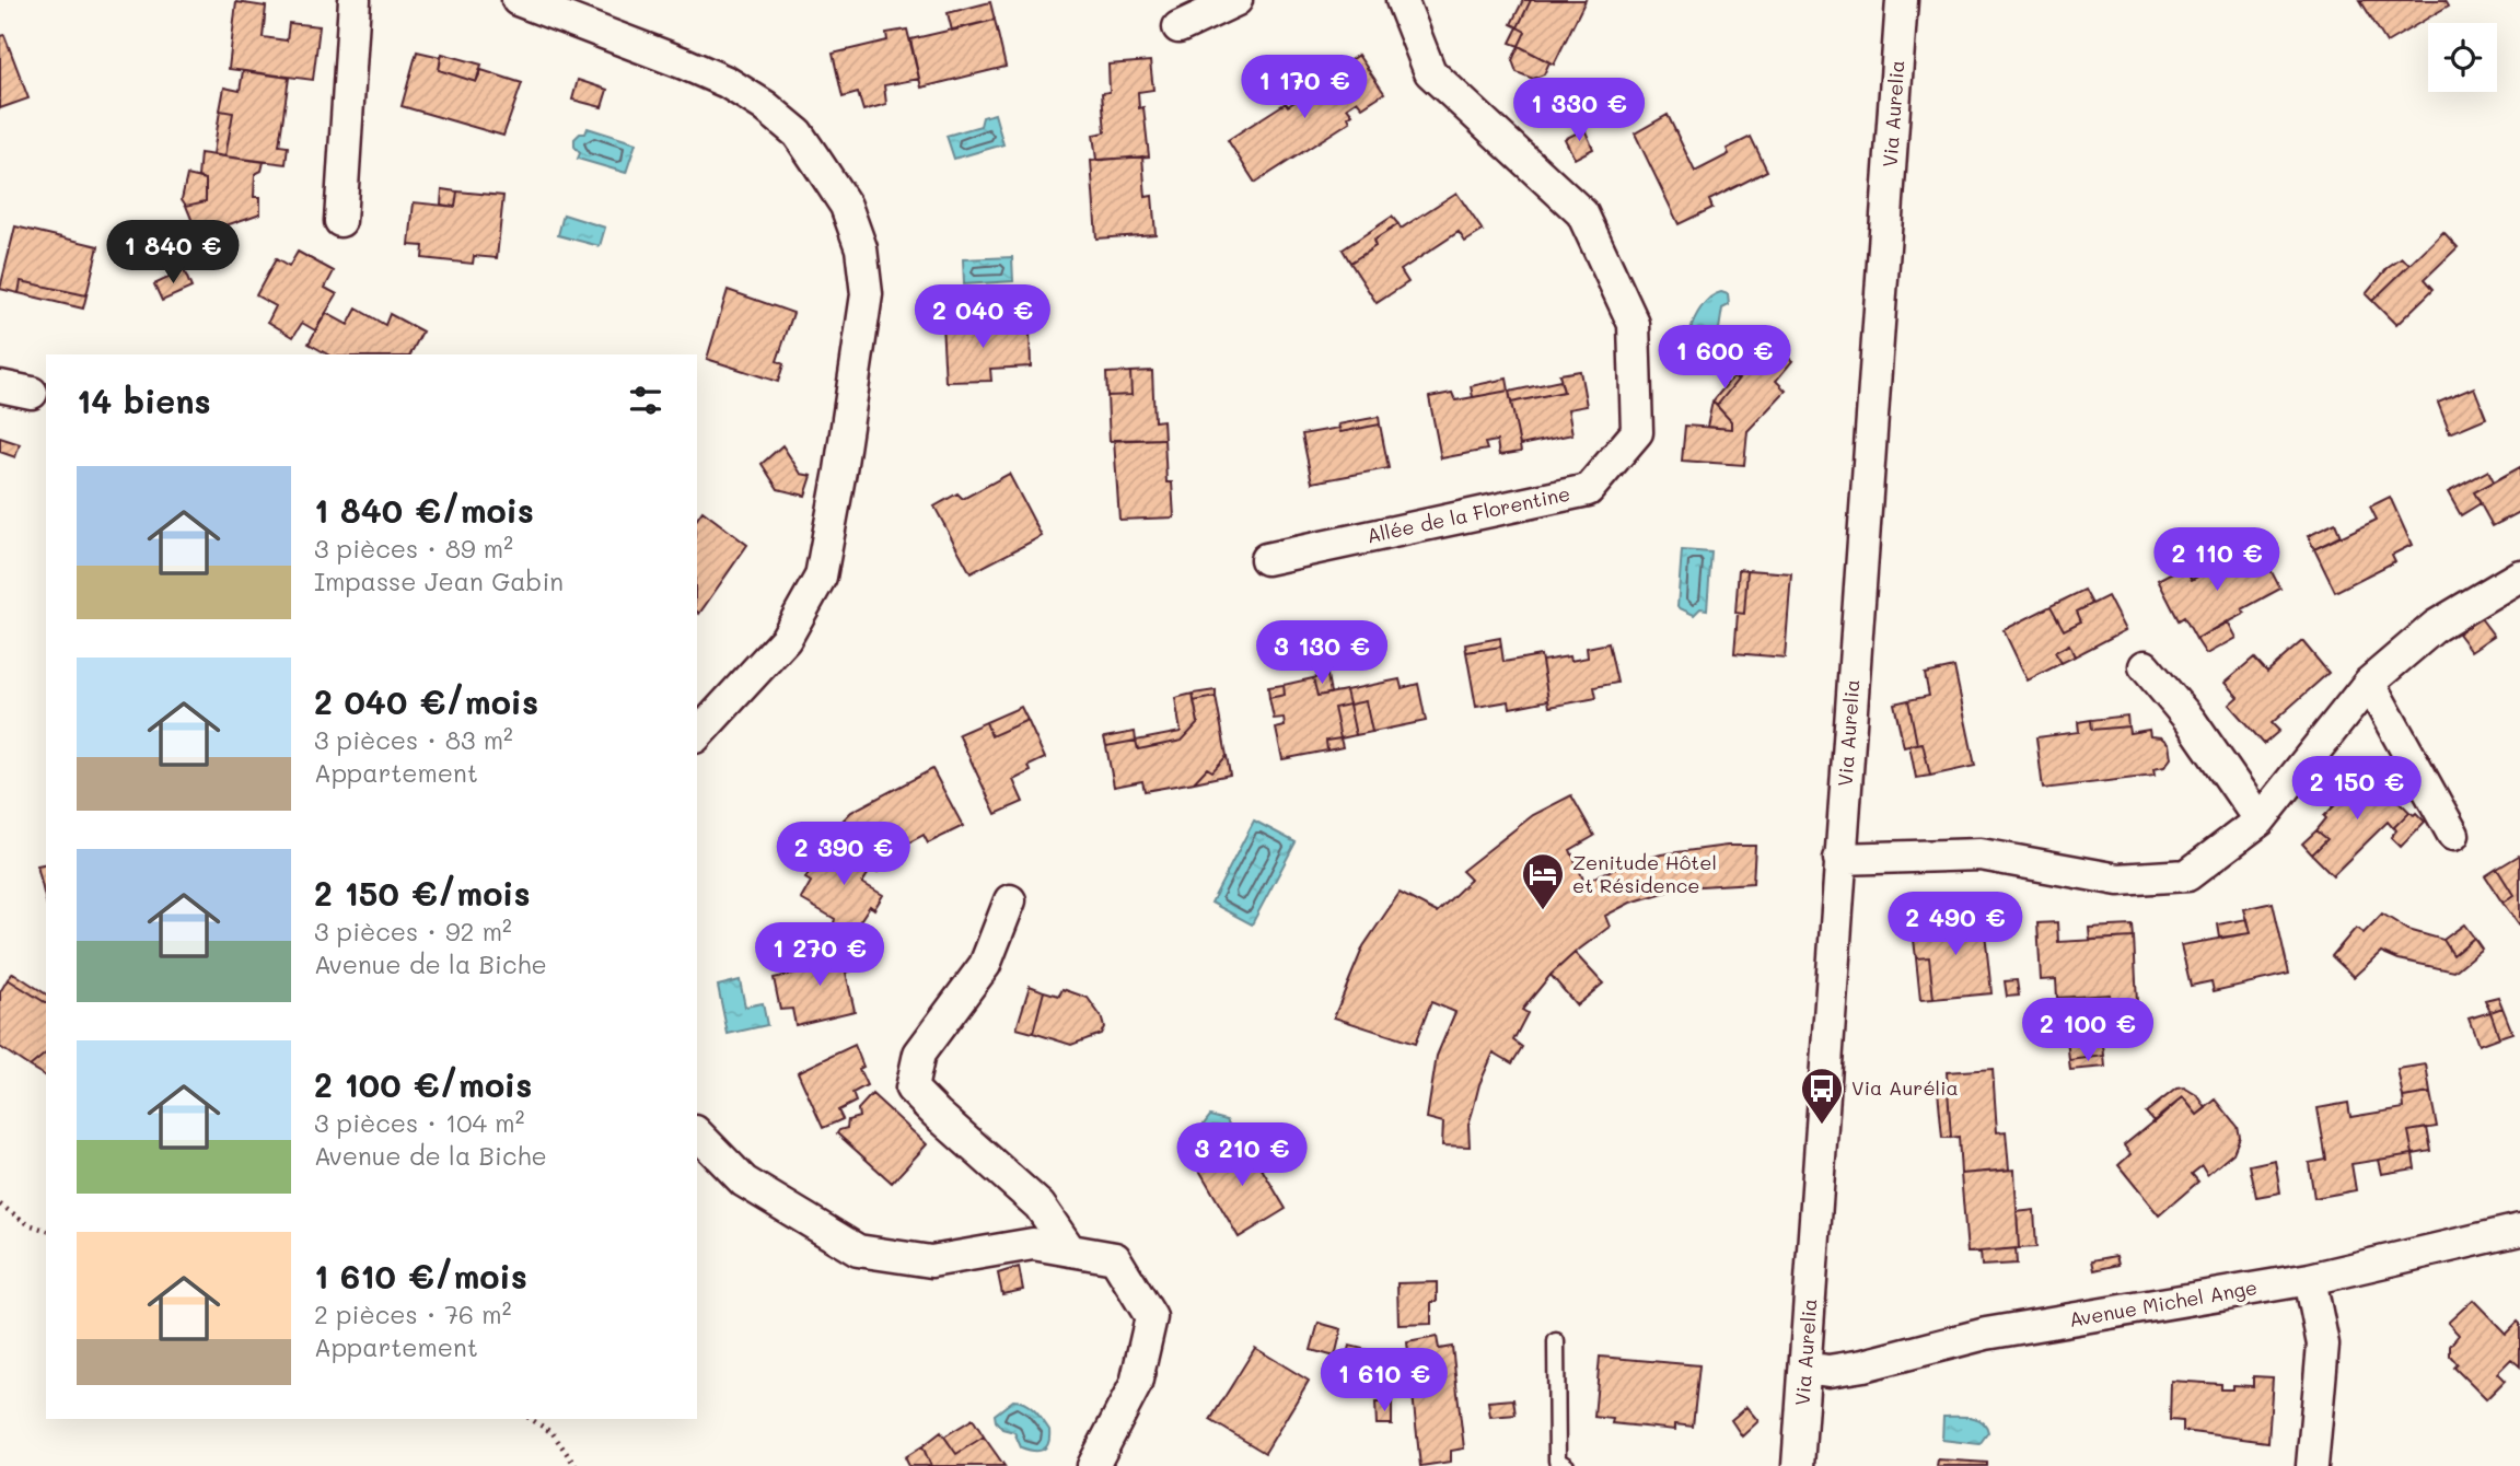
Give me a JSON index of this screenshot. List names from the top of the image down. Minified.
{"streets":{"street":["Via Aurelia","Allée de la Florentine","Avenue Michel Ange"]},"crossings":[["Via Aurelia","Avenue Michel Ange"]],"places":{"hotel":["Zenitude Hôtel et Résidence"],"bus stop":["Via Aurélia"]},"page":{"price":["1 170 €","1 330 €","1 840 €","2 040 €","1 600 €","2 110 €","3 130 €","2 150 €","2 390 €","2 490 €","1 270 €","2 100 €","3 210 €","1 610 €"],"heading":"14 biens","list":[{"name":"1 840 €/mois","note":"3 pièces · 89 m² · Impasse Jean Gabin"},{"name":"2 040 €/mois","note":"3 pièces · 83 m² · Appartement"},{"name":"2 150 €/mois","note":"3 pièces · 92 m² · Avenue de la Biche"},{"name":"2 100 €/mois","note":"3 pièces · 104 m² · Avenue de la Biche"},{"name":"1 610 €/mois","note":"2 pièces · 76 m² · Appartement"}]}}
